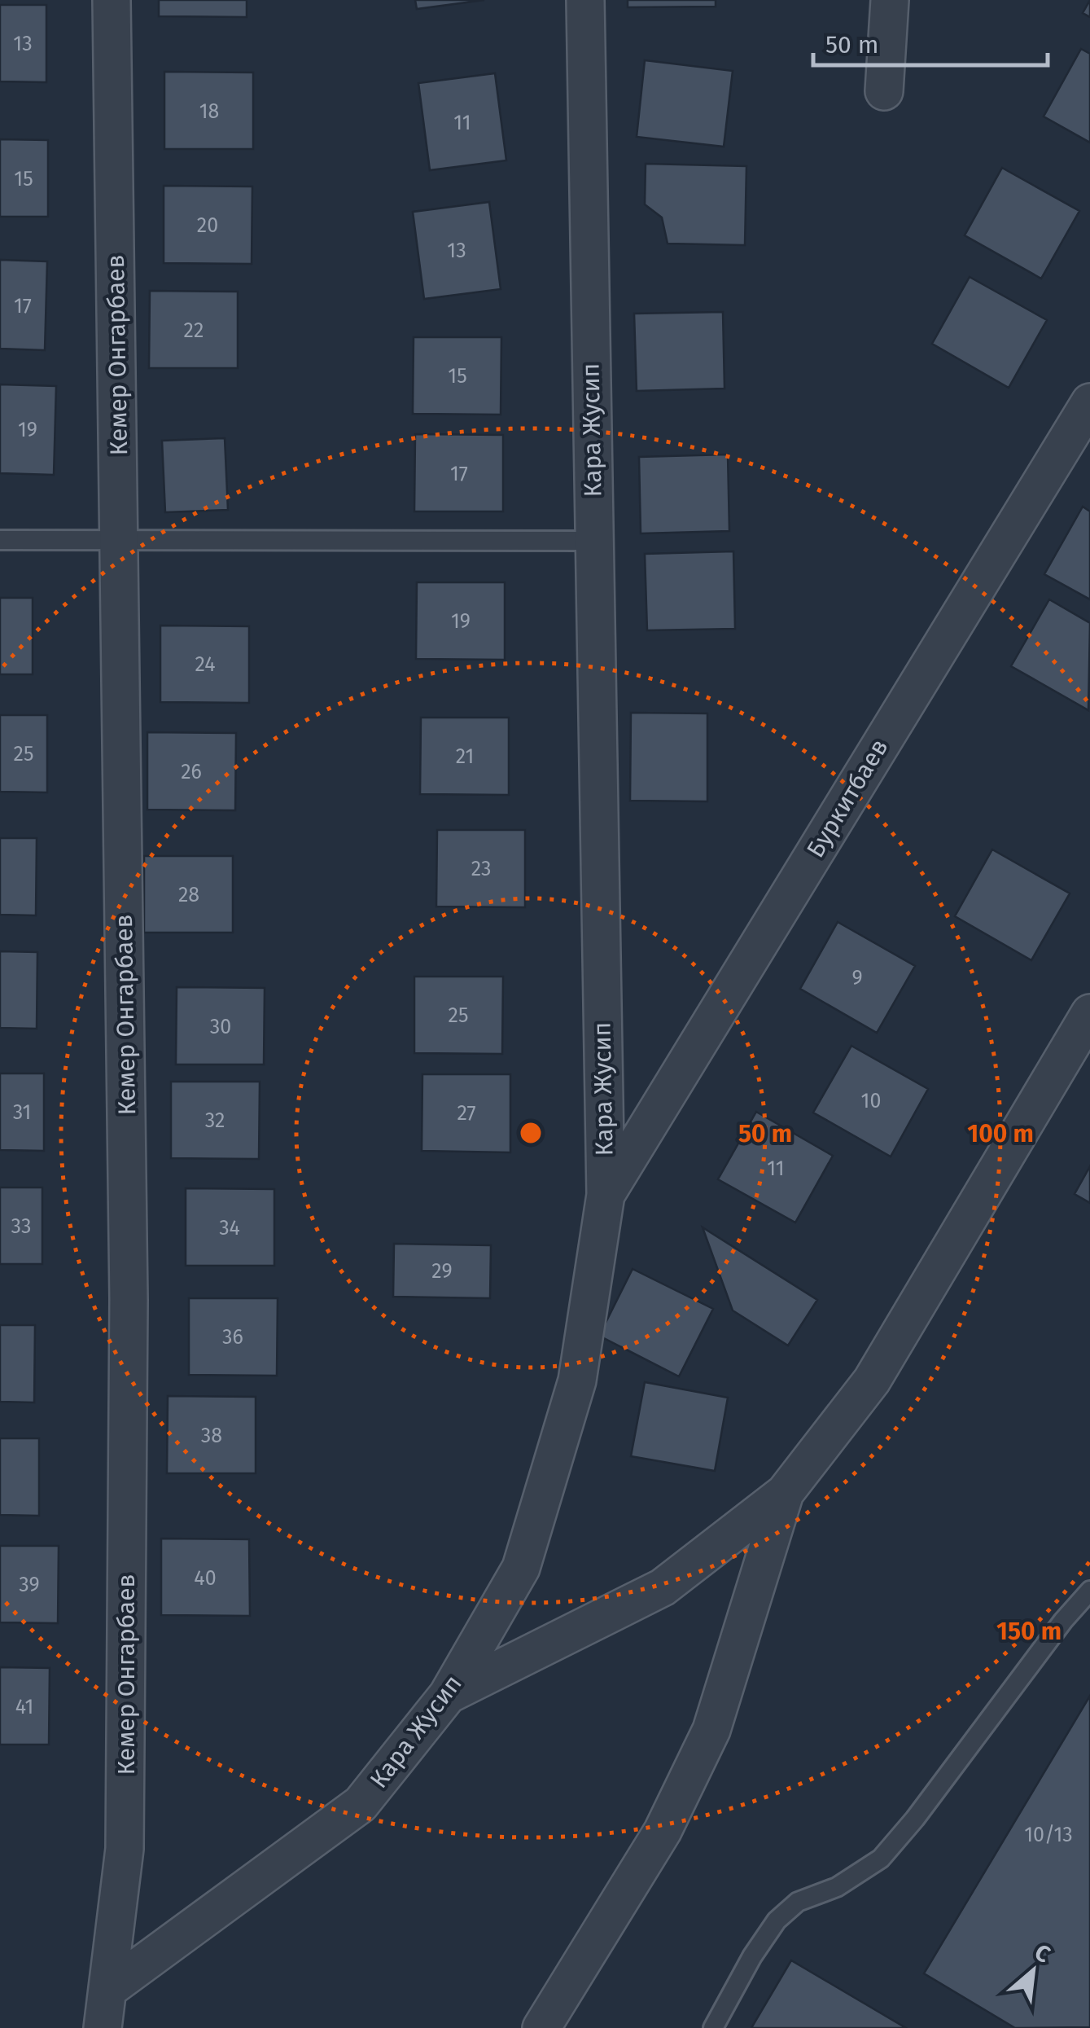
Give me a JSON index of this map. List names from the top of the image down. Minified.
{"streets":{"street":["Кемер Онгарбаев","Кара Жусип","Буркитбаев"]},"crossings":[["Кемер Онгарбаев","Кара Жусип"],["Кара Жусип","Буркитбаев"]],"house_numbers":["13","18","11","15","20","13","17","22","15","19","17","19","24","25","21","26","23","28","9","25","30","10","31","27","32","11","33","34","29","36","38","40","39","41","10/13"],"scale_bar":"50 m","north":"top right","rings":["50 m","100 m","150 m"]}
